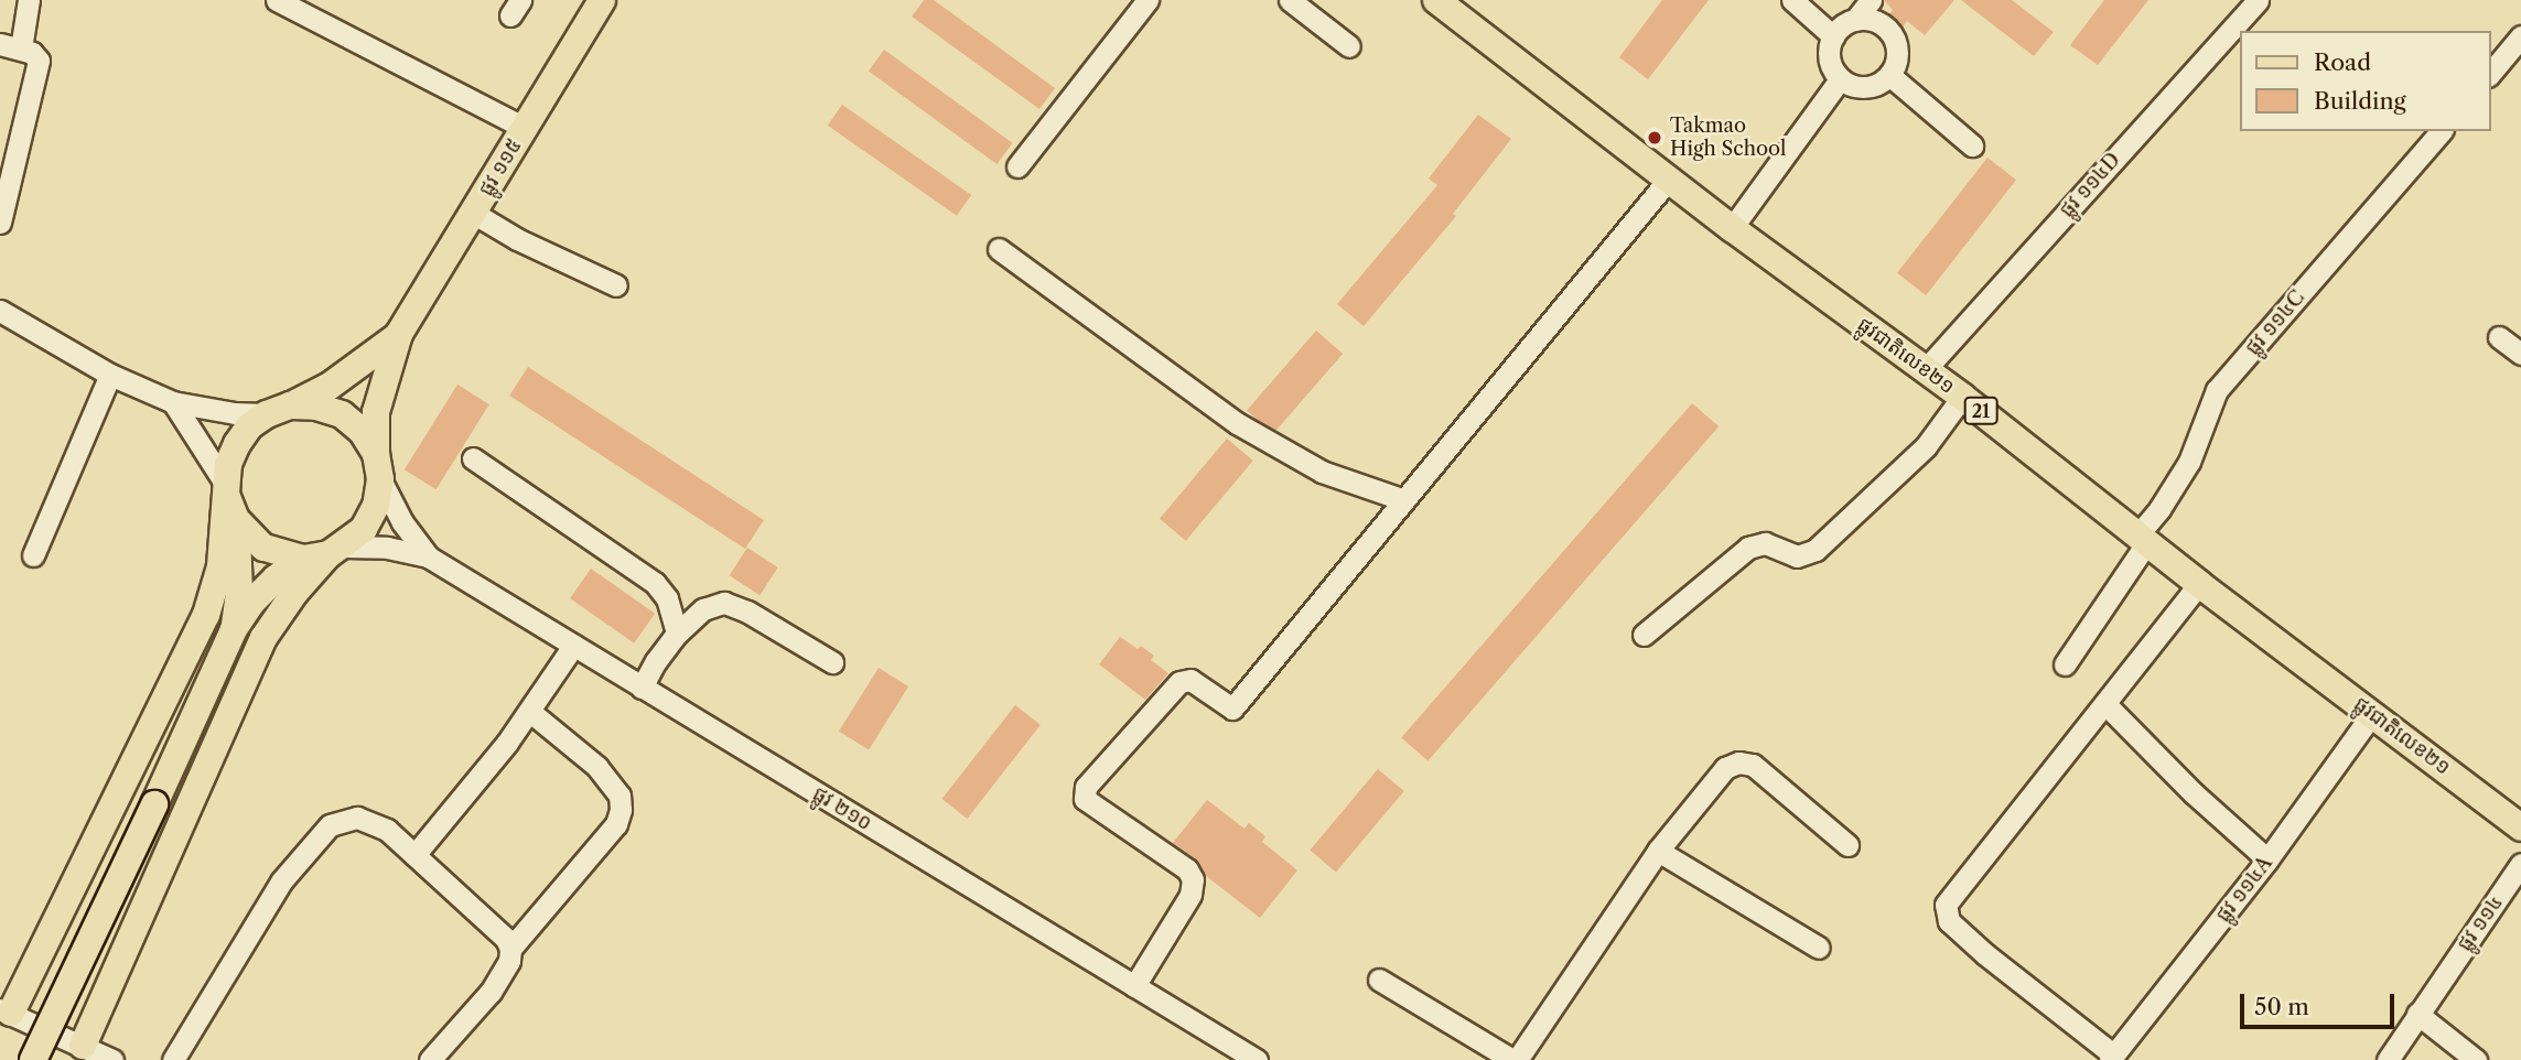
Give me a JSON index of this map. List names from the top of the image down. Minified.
{"streets":{"main road":["ផ្លូវ ១១៥","ផ្លូវជាតិលេខ២១","21"],"street":["ផ្លូវ ១១៤D","ផ្លូវ ១១៤C","ផ្លូវ ២១០","ផ្លូវ ១១៤A","ផ្លូវ ១១៤"]},"crossings":[["ផ្លូវ ១១៥","ផ្លូវ ២១០"],["ផ្លូវ ១១៤D","ផ្លូវជាតិលេខ២១"],["ផ្លូវ ១១៤C","ផ្លូវជាតិលេខ២១"],["ផ្លូវជាតិលេខ២១","ផ្លូវ ១១៤A"]],"places":["Takmao High School"],"legend":["Road","Building"],"scale_bar":"50 m"}
